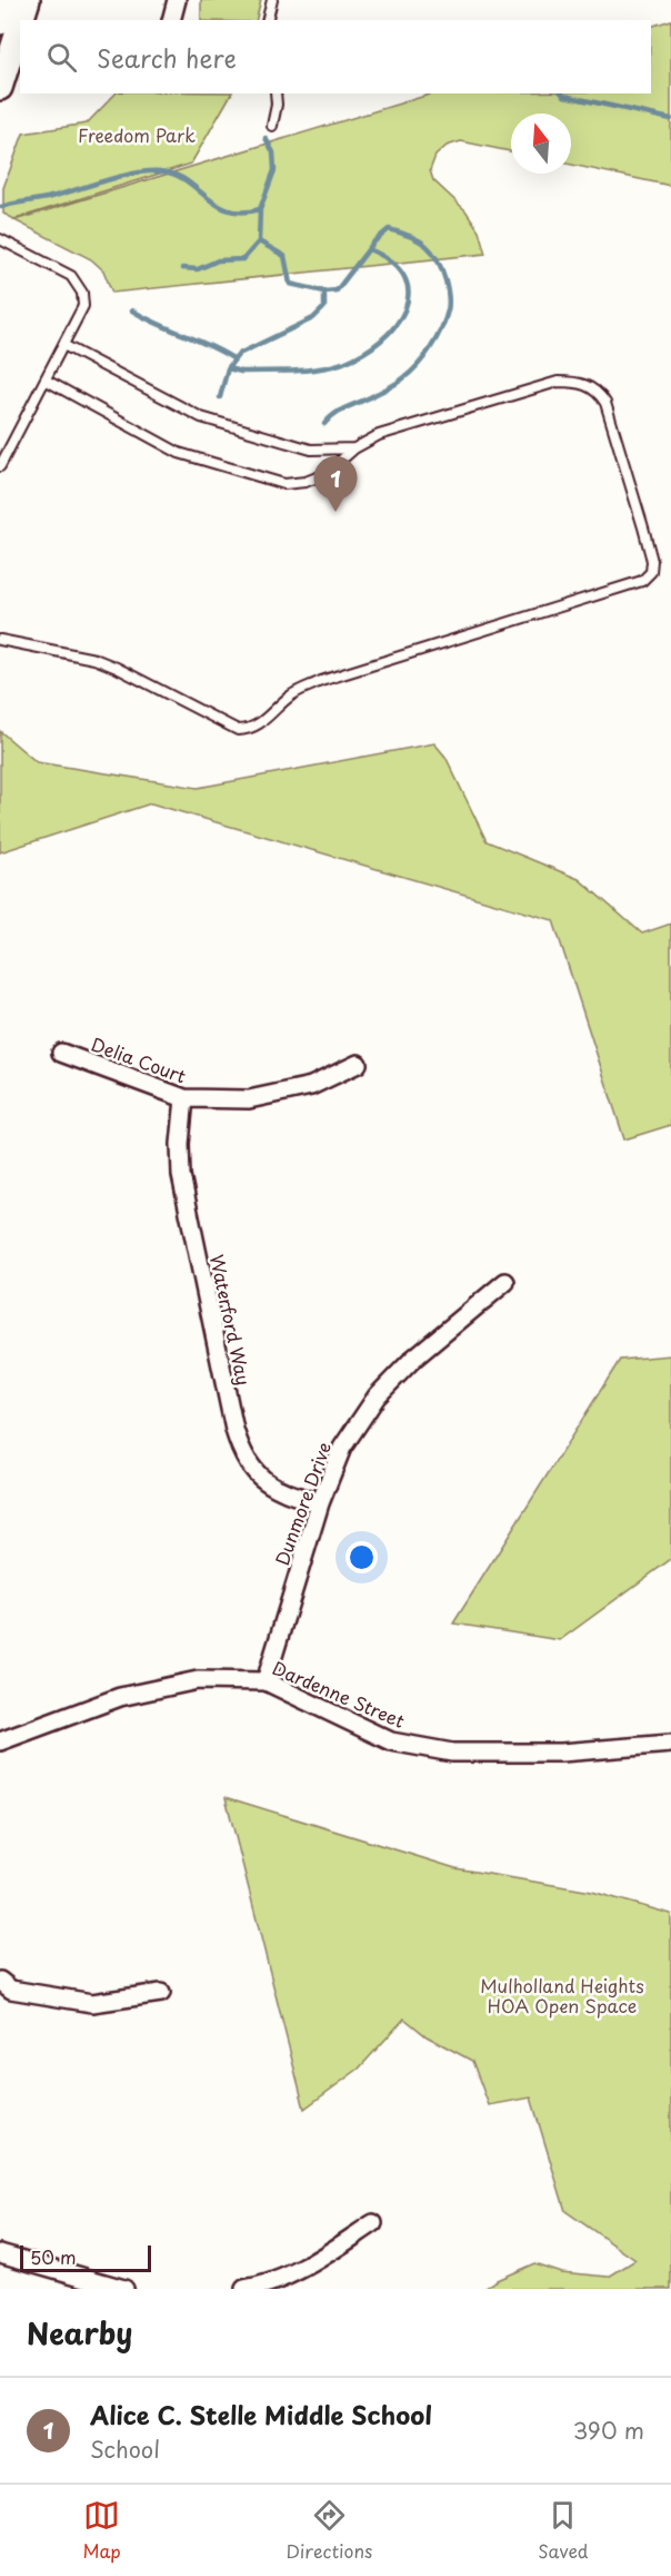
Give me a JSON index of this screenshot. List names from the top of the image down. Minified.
{"streets":{"street":["Delia Court","Waterford Way","Dunmore Drive","Dardenne Street"]},"crossings":[["Delia Court","Waterford Way"],["Waterford Way","Dunmore Drive"],["Dunmore Drive","Dardenne Street"]],"parks":["Freedom Park","Mulholland Heights HOA Open Space"],"scale_bar":"50 m","north":"top","page":{"search":"Search here","pins":"1","scale":"50 m","heading":"Nearby","list":[{"mark":"1","name":"Alice C. Stelle Middle School","note":"School","value":"390 m"}],"nav":["Map","Directions","Saved"]}}
